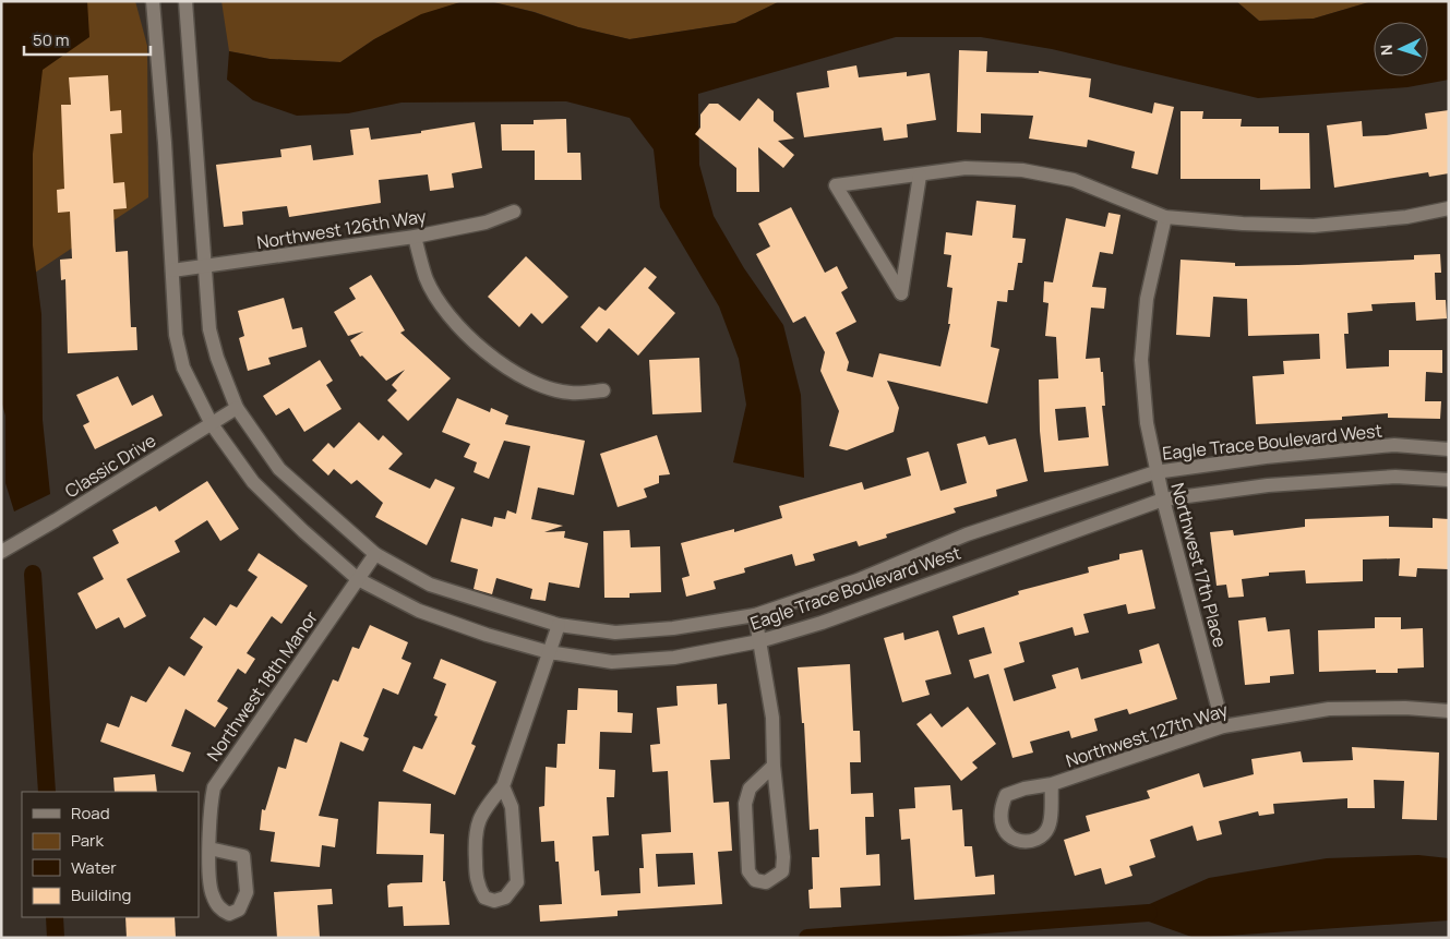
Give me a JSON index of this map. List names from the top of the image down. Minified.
{"streets":{"street":["Northwest 126th Way","Eagle Trace Boulevard West","Classic Drive","Northwest 17th Place","Northwest 18th Manor","Northwest 127th Way"]},"crossings":[["Northwest 126th Way","Eagle Trace Boulevard West"],["Eagle Trace Boulevard West","Classic Drive"],["Eagle Trace Boulevard West","Northwest 17th Place"],["Eagle Trace Boulevard West","Northwest 18th Manor"],["Northwest 17th Place","Northwest 127th Way"]],"legend":["Road","Park","Water","Building"],"scale_bar":"50 m","north":"left"}
